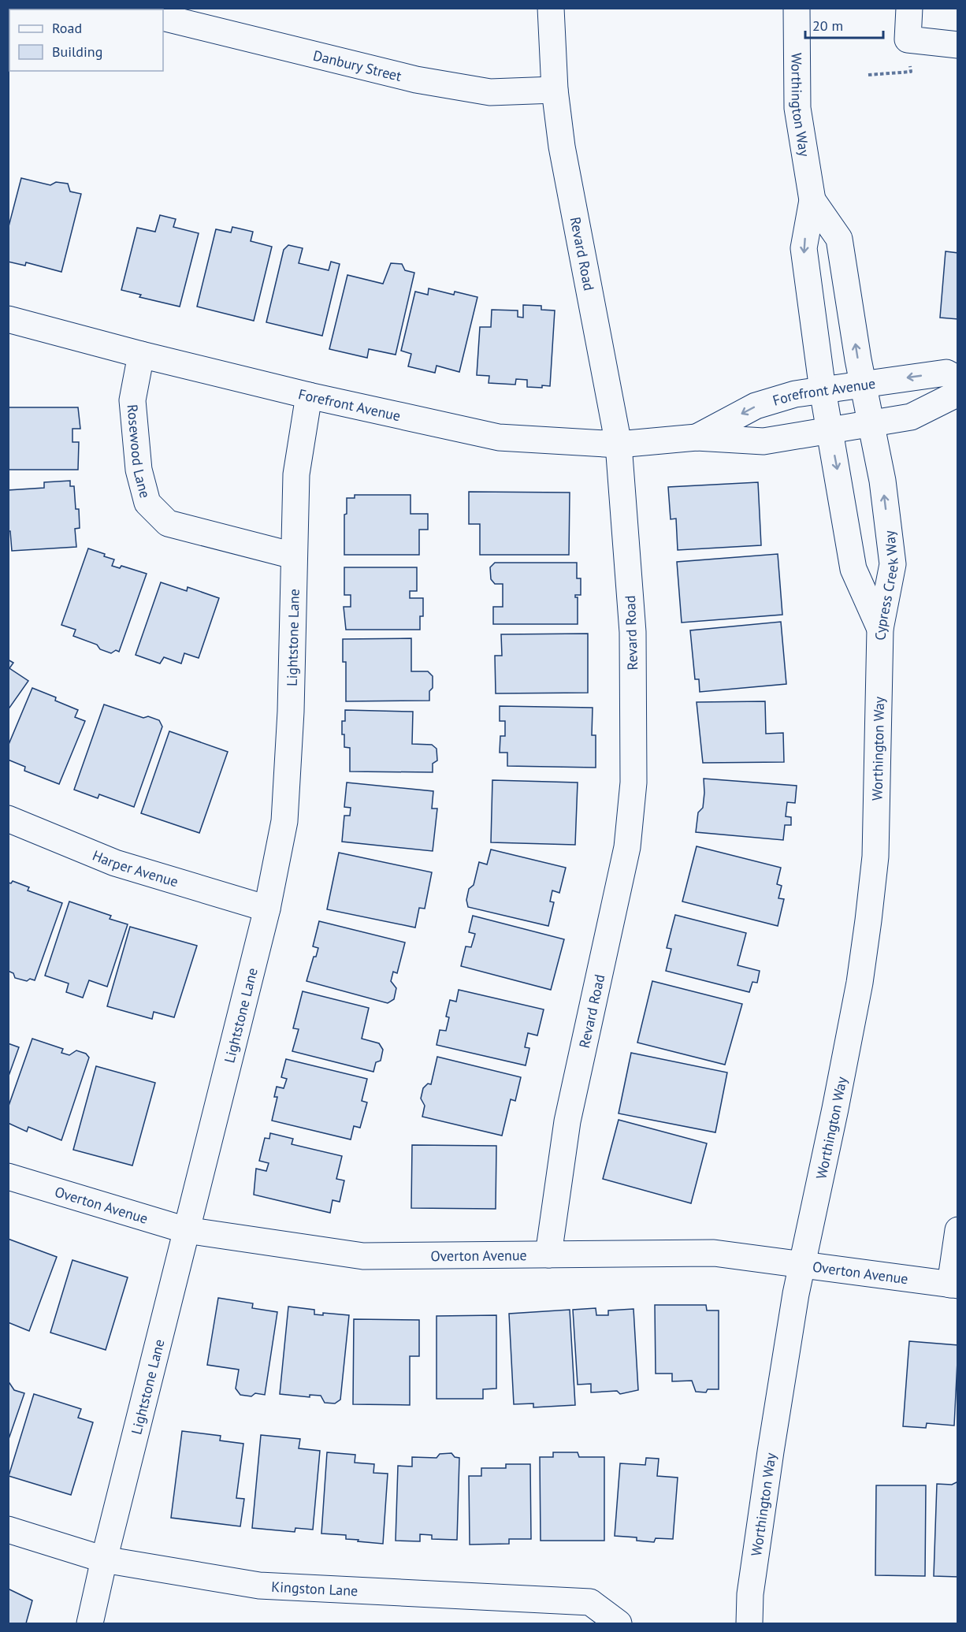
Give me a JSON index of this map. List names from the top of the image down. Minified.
{"streets":{"street":["Danbury Street","Worthington Way","Revard Road","Forefront Avenue","Rosewood Lane","Cypress Creek Way","Lightstone Lane","Harper Avenue","Overton Avenue","Kingston Lane"]},"crossings":[["Danbury Street","Revard Road"],["Worthington Way","Cypress Creek Way"],["Worthington Way","Overton Avenue"],["Revard Road","Forefront Avenue"],["Revard Road","Overton Avenue"],["Forefront Avenue","Rosewood Lane"],["Forefront Avenue","Cypress Creek Way"],["Forefront Avenue","Lightstone Lane"],["Rosewood Lane","Lightstone Lane"],["Lightstone Lane","Harper Avenue"],["Lightstone Lane","Overton Avenue"],["Lightstone Lane","Kingston Lane"]],"legend":["Road","Building"],"scale_bar":"20 m"}
